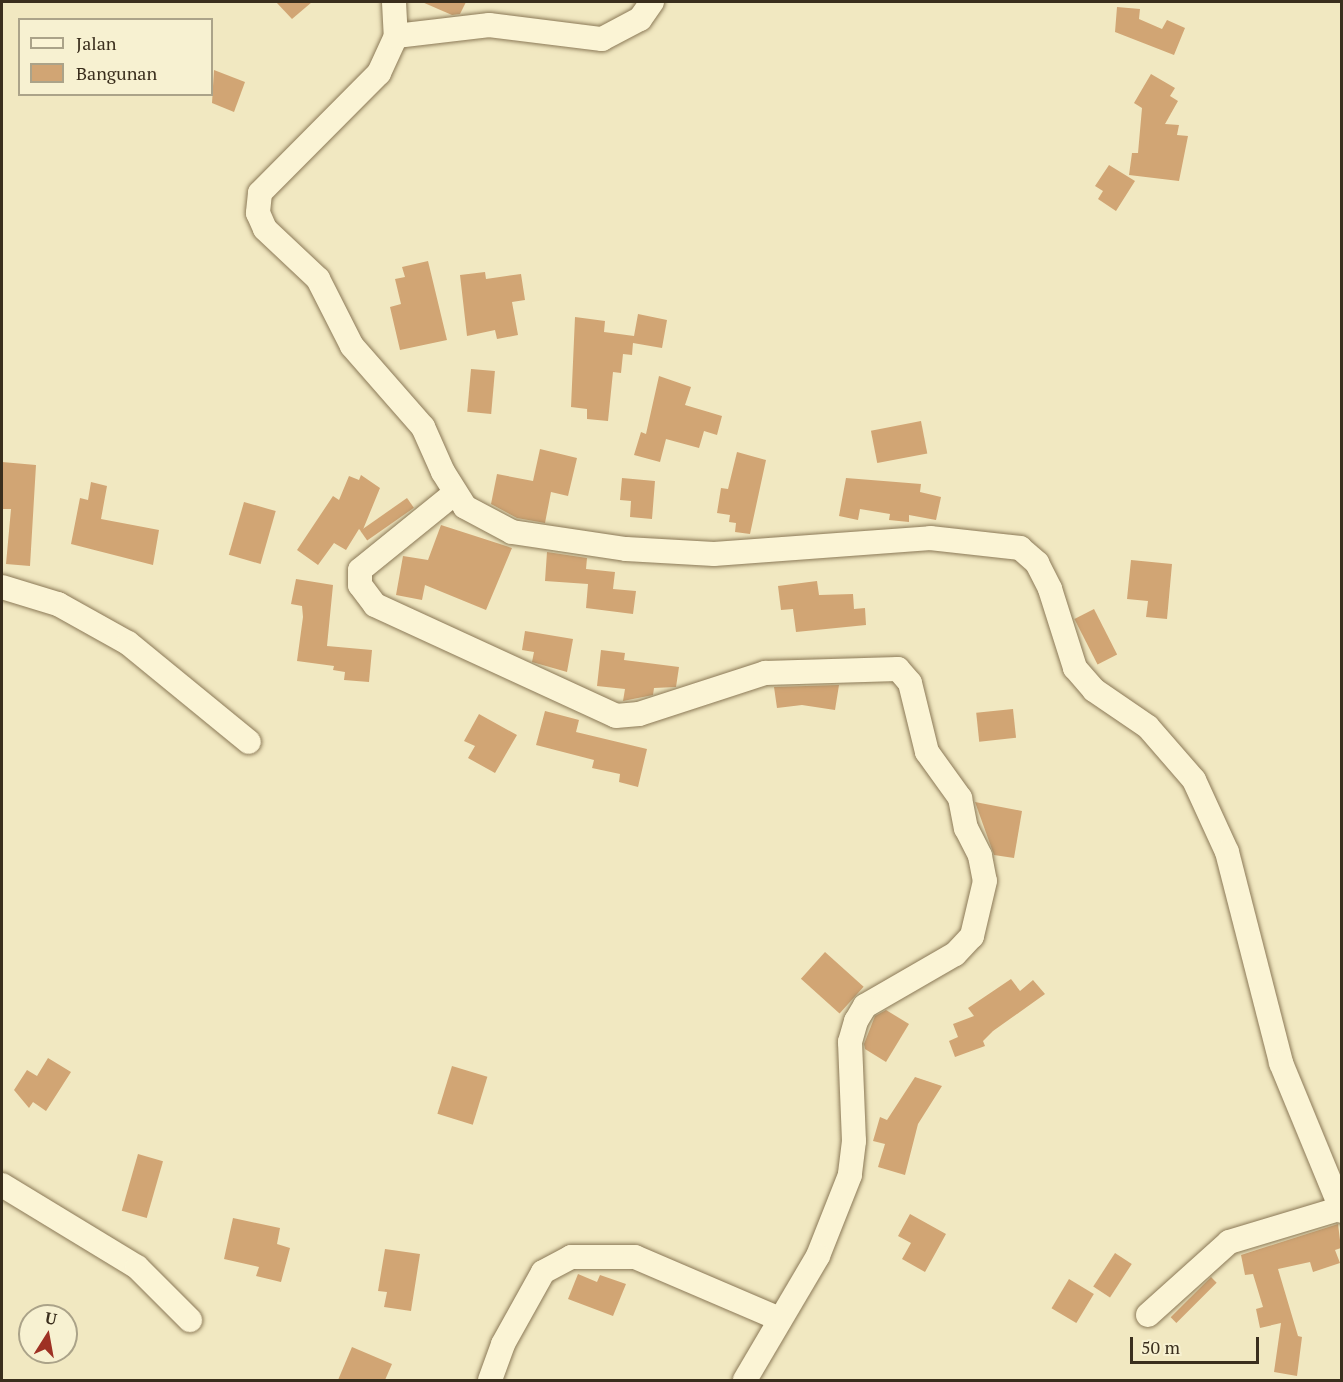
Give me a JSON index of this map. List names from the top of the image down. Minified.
{"legend":["Jalan","Bangunan"],"scale_bar":"50 m","north":"top"}
